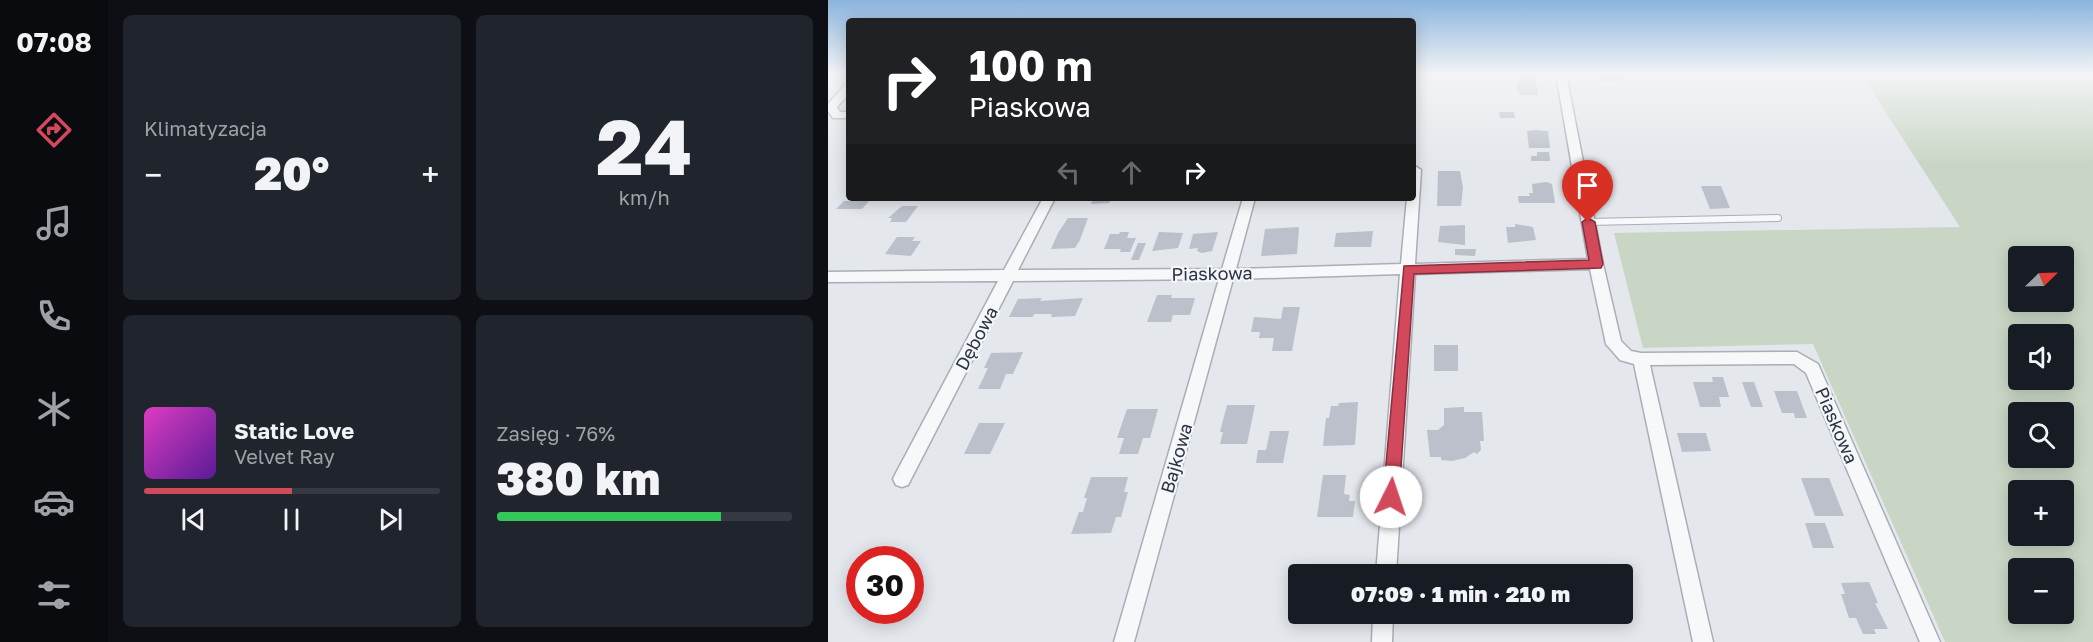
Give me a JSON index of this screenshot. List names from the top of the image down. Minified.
{"streets":{"street":["Piaskowa","Dębowa","Bajkowa"]},"crossings":[["Piaskowa","Dębowa"],["Piaskowa","Bajkowa"]],"north":"top right","page":{"tabs":"07:08","tile":["Klimatyzacja",["24","km/h"],["Zasięg · 76%","380 km"]],"turn":["100 m","Piaskowa"],"heat":["−","20°","+"],"map_buttons":["+","−"],"song":["Static Love","Velvet Ray"],"limit":"30","trip":"07:09 · 1 min · 210 m"}}
